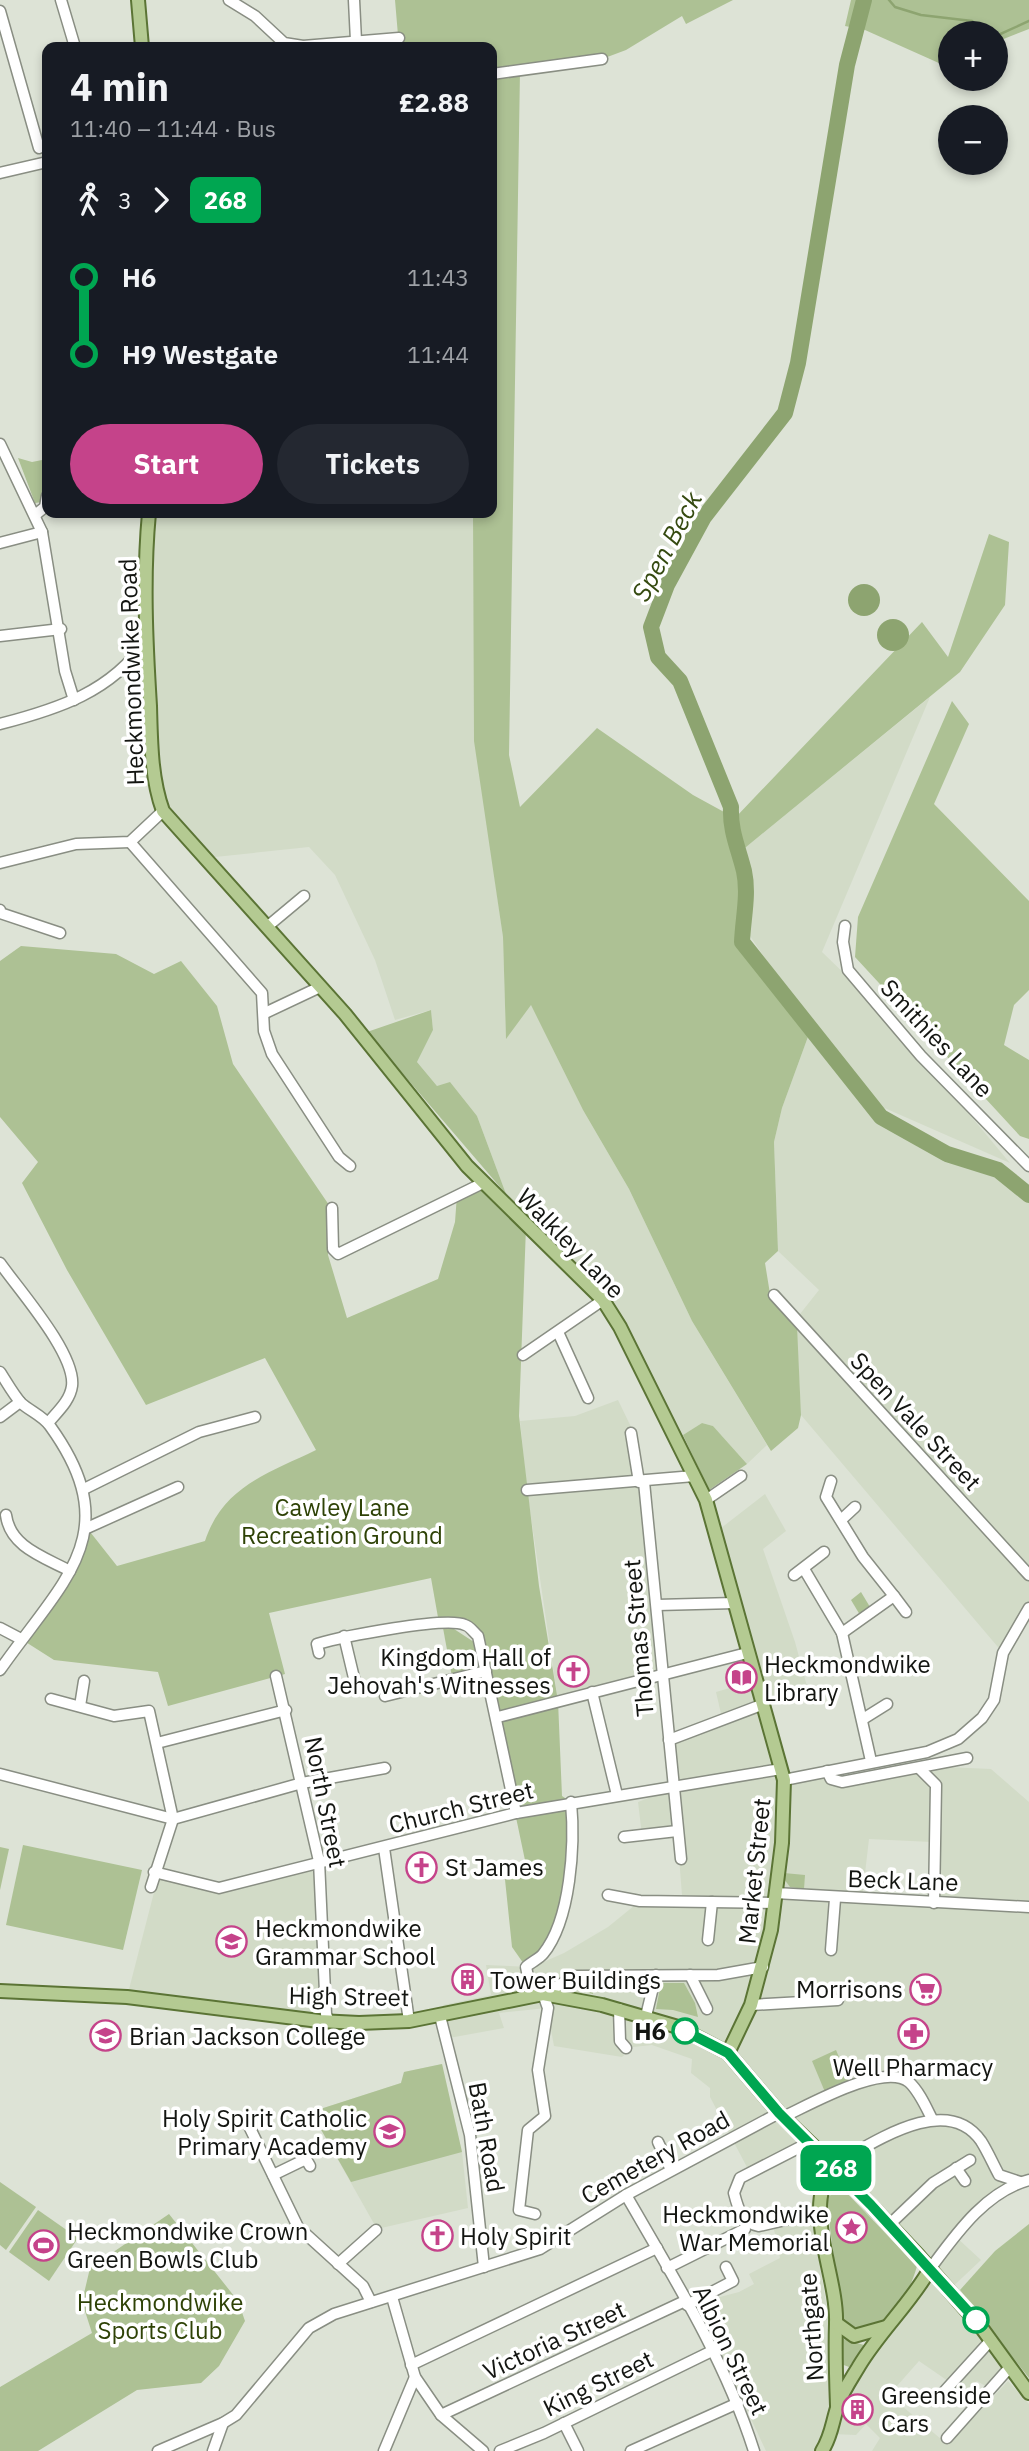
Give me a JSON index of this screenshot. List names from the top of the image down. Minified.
{"streets":{"main road":["Heckmondwike Road","Walkley Lane","Market Street","High Street","Northgate"],"street":["Smithies Lane","Spen Vale Street","Thomas Street","North Street","Church Street","Beck Lane","Bath Road","Cemetery Road","Victoria Street","Albion Street","King Street"]},"crossings":[["Heckmondwike Road","Walkley Lane"],["Walkley Lane","Church Street"],["Walkley Lane","Market Street"],["Thomas Street","Church Street"],["North Street","Church Street"],["North Street","High Street"],["Church Street","Market Street"],["Market Street","Beck Lane"],["Market Street","High Street"],["High Street","Bath Road"],["Bath Road","Cemetery Road"],["Cemetery Road","Albion Street"],["Victoria Street","Albion Street"],["Albion Street","King Street"]],"water":["Spen Beck"],"parks":["Cawley Lane Recreation Ground","Heckmondwike Sports Club"],"places":{"church":["Kingdom Hall of Jehovah's Witnesses","St James","Holy Spirit"],"library":["Heckmondwike Library"],"school or university":["Heckmondwike Grammar School","Brian Jackson College","Holy Spirit Catholic Primary Academy"],"building":["Tower Buildings","Greenside Cars"],"supermarket":["Morrisons"],"other":["H6"],"pharmacy":["Well Pharmacy"],"place":["Heckmondwike War Memorial"],"sports":["Heckmondwike Crown Green Bowls Club"]},"lines":["bus line 268"],"page":{"on_map":"268","map_buttons":["+","−"],"heading":["4 min","11:40 – 11:44 · Bus","£2.88"],"legs":["3","268"],"list":[{"name":"H6","value":"11:43"},{"name":"H9 Westgate","value":"11:44"}],"buttons":["Start","Tickets"]}}
